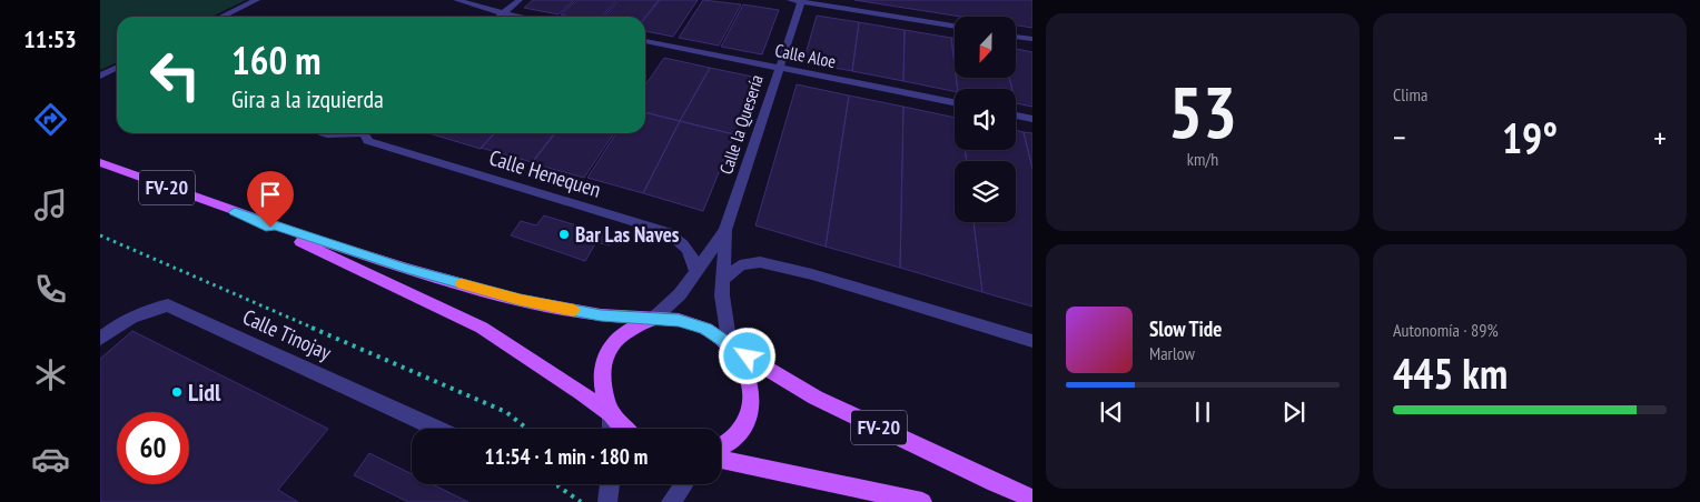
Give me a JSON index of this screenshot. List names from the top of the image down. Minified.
{"streets":{"main road":["FV-20"],"street":["Calle Aloe","Calle la Quesería","Calle Henequen","Calle Tinojay"]},"crossings":[["Calle Aloe","Calle la Quesería"],["Calle la Quesería","Calle Henequen"],["Calle la Quesería","FV-20"]],"places":["Bar Las Naves","Lidl"],"north":"bottom","page":{"tabs":"11:53","tile":[["53","km/h"],"Clima",["Autonomía · 89%","445 km"]],"turn":["160 m","Gira a la izquierda"],"heat":["−","19°","+"],"song":["Slow Tide","Marlow"],"limit":"60","trip":"11:54 · 1 min · 180 m"}}
